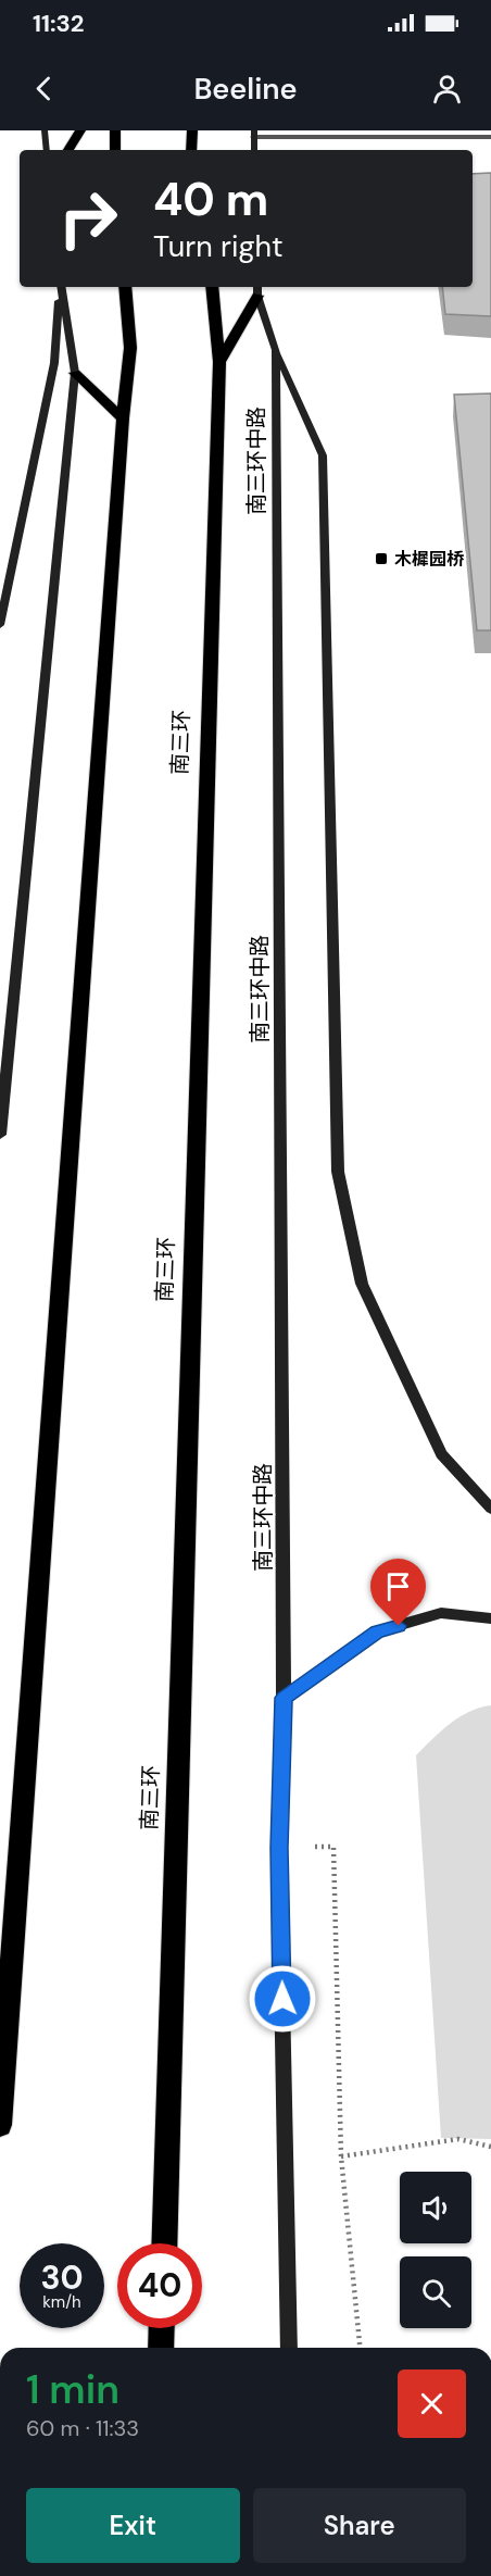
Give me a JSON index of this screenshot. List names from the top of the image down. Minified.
{"streets":{"highway":["南三环"],"street":["南三环中路"]},"places":{"transit":["木樨园桥"]},"page":{"status":"11:32","header":"Beeline","turn":["40 m","Turn right"],"speed":"30 km/h","limit":"40","heading":["1 min","60 m · 11:33"],"buttons":["Exit","Share"]}}
